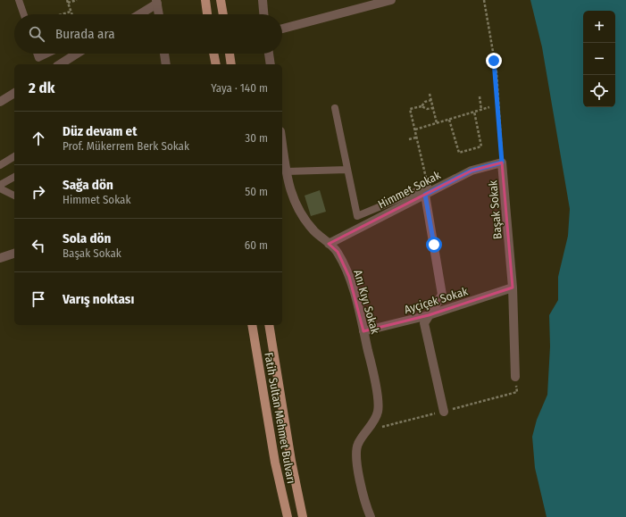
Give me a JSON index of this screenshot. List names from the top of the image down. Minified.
{"streets":{"main road":["Fatih Sultan Mehmet Bulvarı"],"street":["Himmet Sokak","Başak Sokak","Ayçiçek Sokak","Anı Kıyı Sokak"]},"crossings":[["Himmet Sokak","Başak Sokak"],["Himmet Sokak","Anı Kıyı Sokak"],["Başak Sokak","Ayçiçek Sokak"],["Ayçiçek Sokak","Anı Kıyı Sokak"]],"page":{"map_buttons":["+","−"],"search":"Burada ara","heading":["2 dk","Yaya · 140 m"],"list":[["Düz devam et","Prof. Mükerrem Berk Sokak","30 m"],["Sağa dön","Himmet Sokak","50 m"],["Sola dön","Başak Sokak","60 m"],"Varış noktası"]}}
